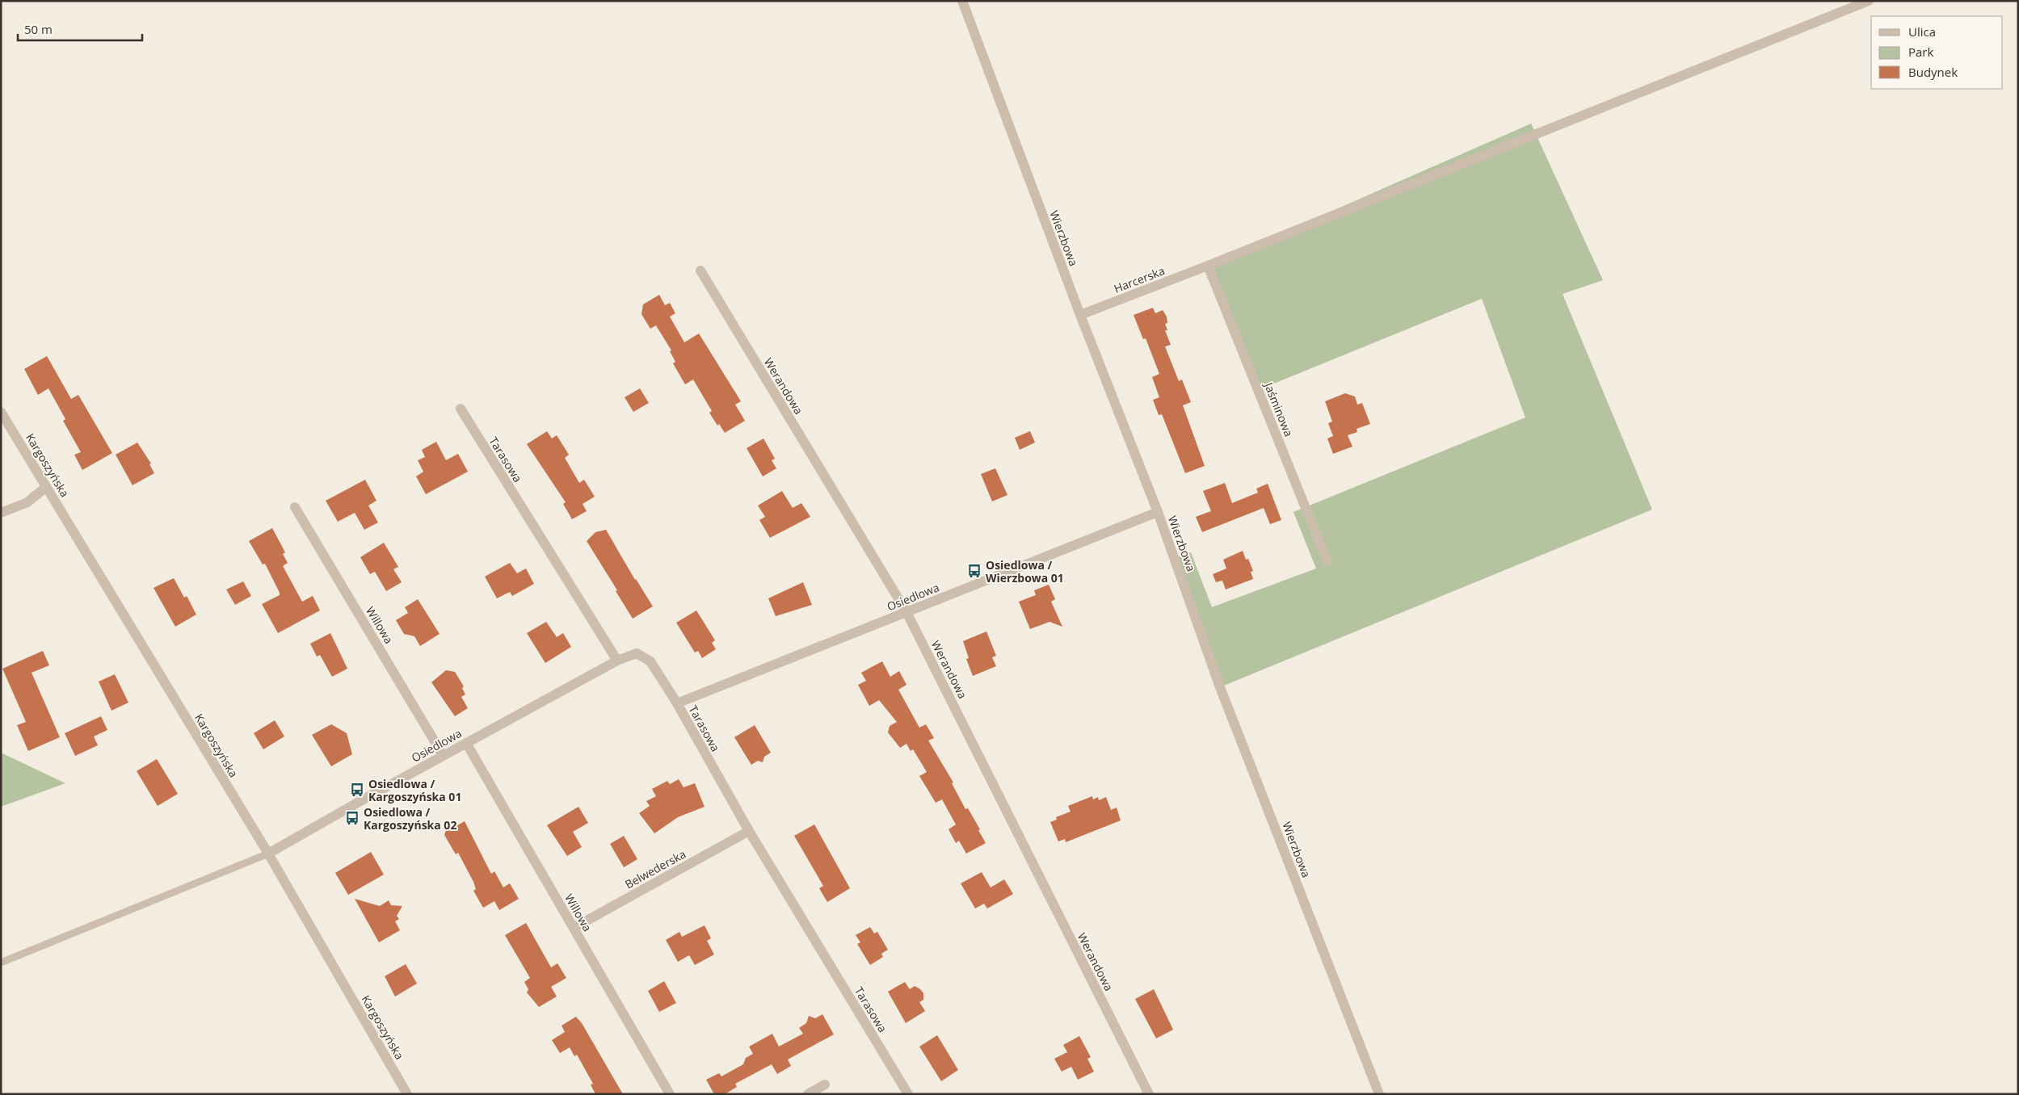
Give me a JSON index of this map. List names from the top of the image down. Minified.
{"streets":{"street":["Wierzbowa","Harcerska","Werandowa","Jaśminowa","Tarasowa","Kargoszyńska","Osiedlowa","Willowa","Belwederska"]},"crossings":[["Wierzbowa","Harcerska"],["Wierzbowa","Osiedlowa"],["Harcerska","Jaśminowa"],["Werandowa","Osiedlowa"],["Tarasowa","Osiedlowa"],["Tarasowa","Belwederska"],["Kargoszyńska","Osiedlowa"],["Osiedlowa","Willowa"],["Willowa","Belwederska"]],"places":{"bus stop":["Osiedlowa / Wierzbowa 01","Osiedlowa / Kargoszyńska 01","Osiedlowa / Kargoszyńska 02"]},"legend":["Ulica","Park","Budynek"],"scale_bar":"50 m"}
